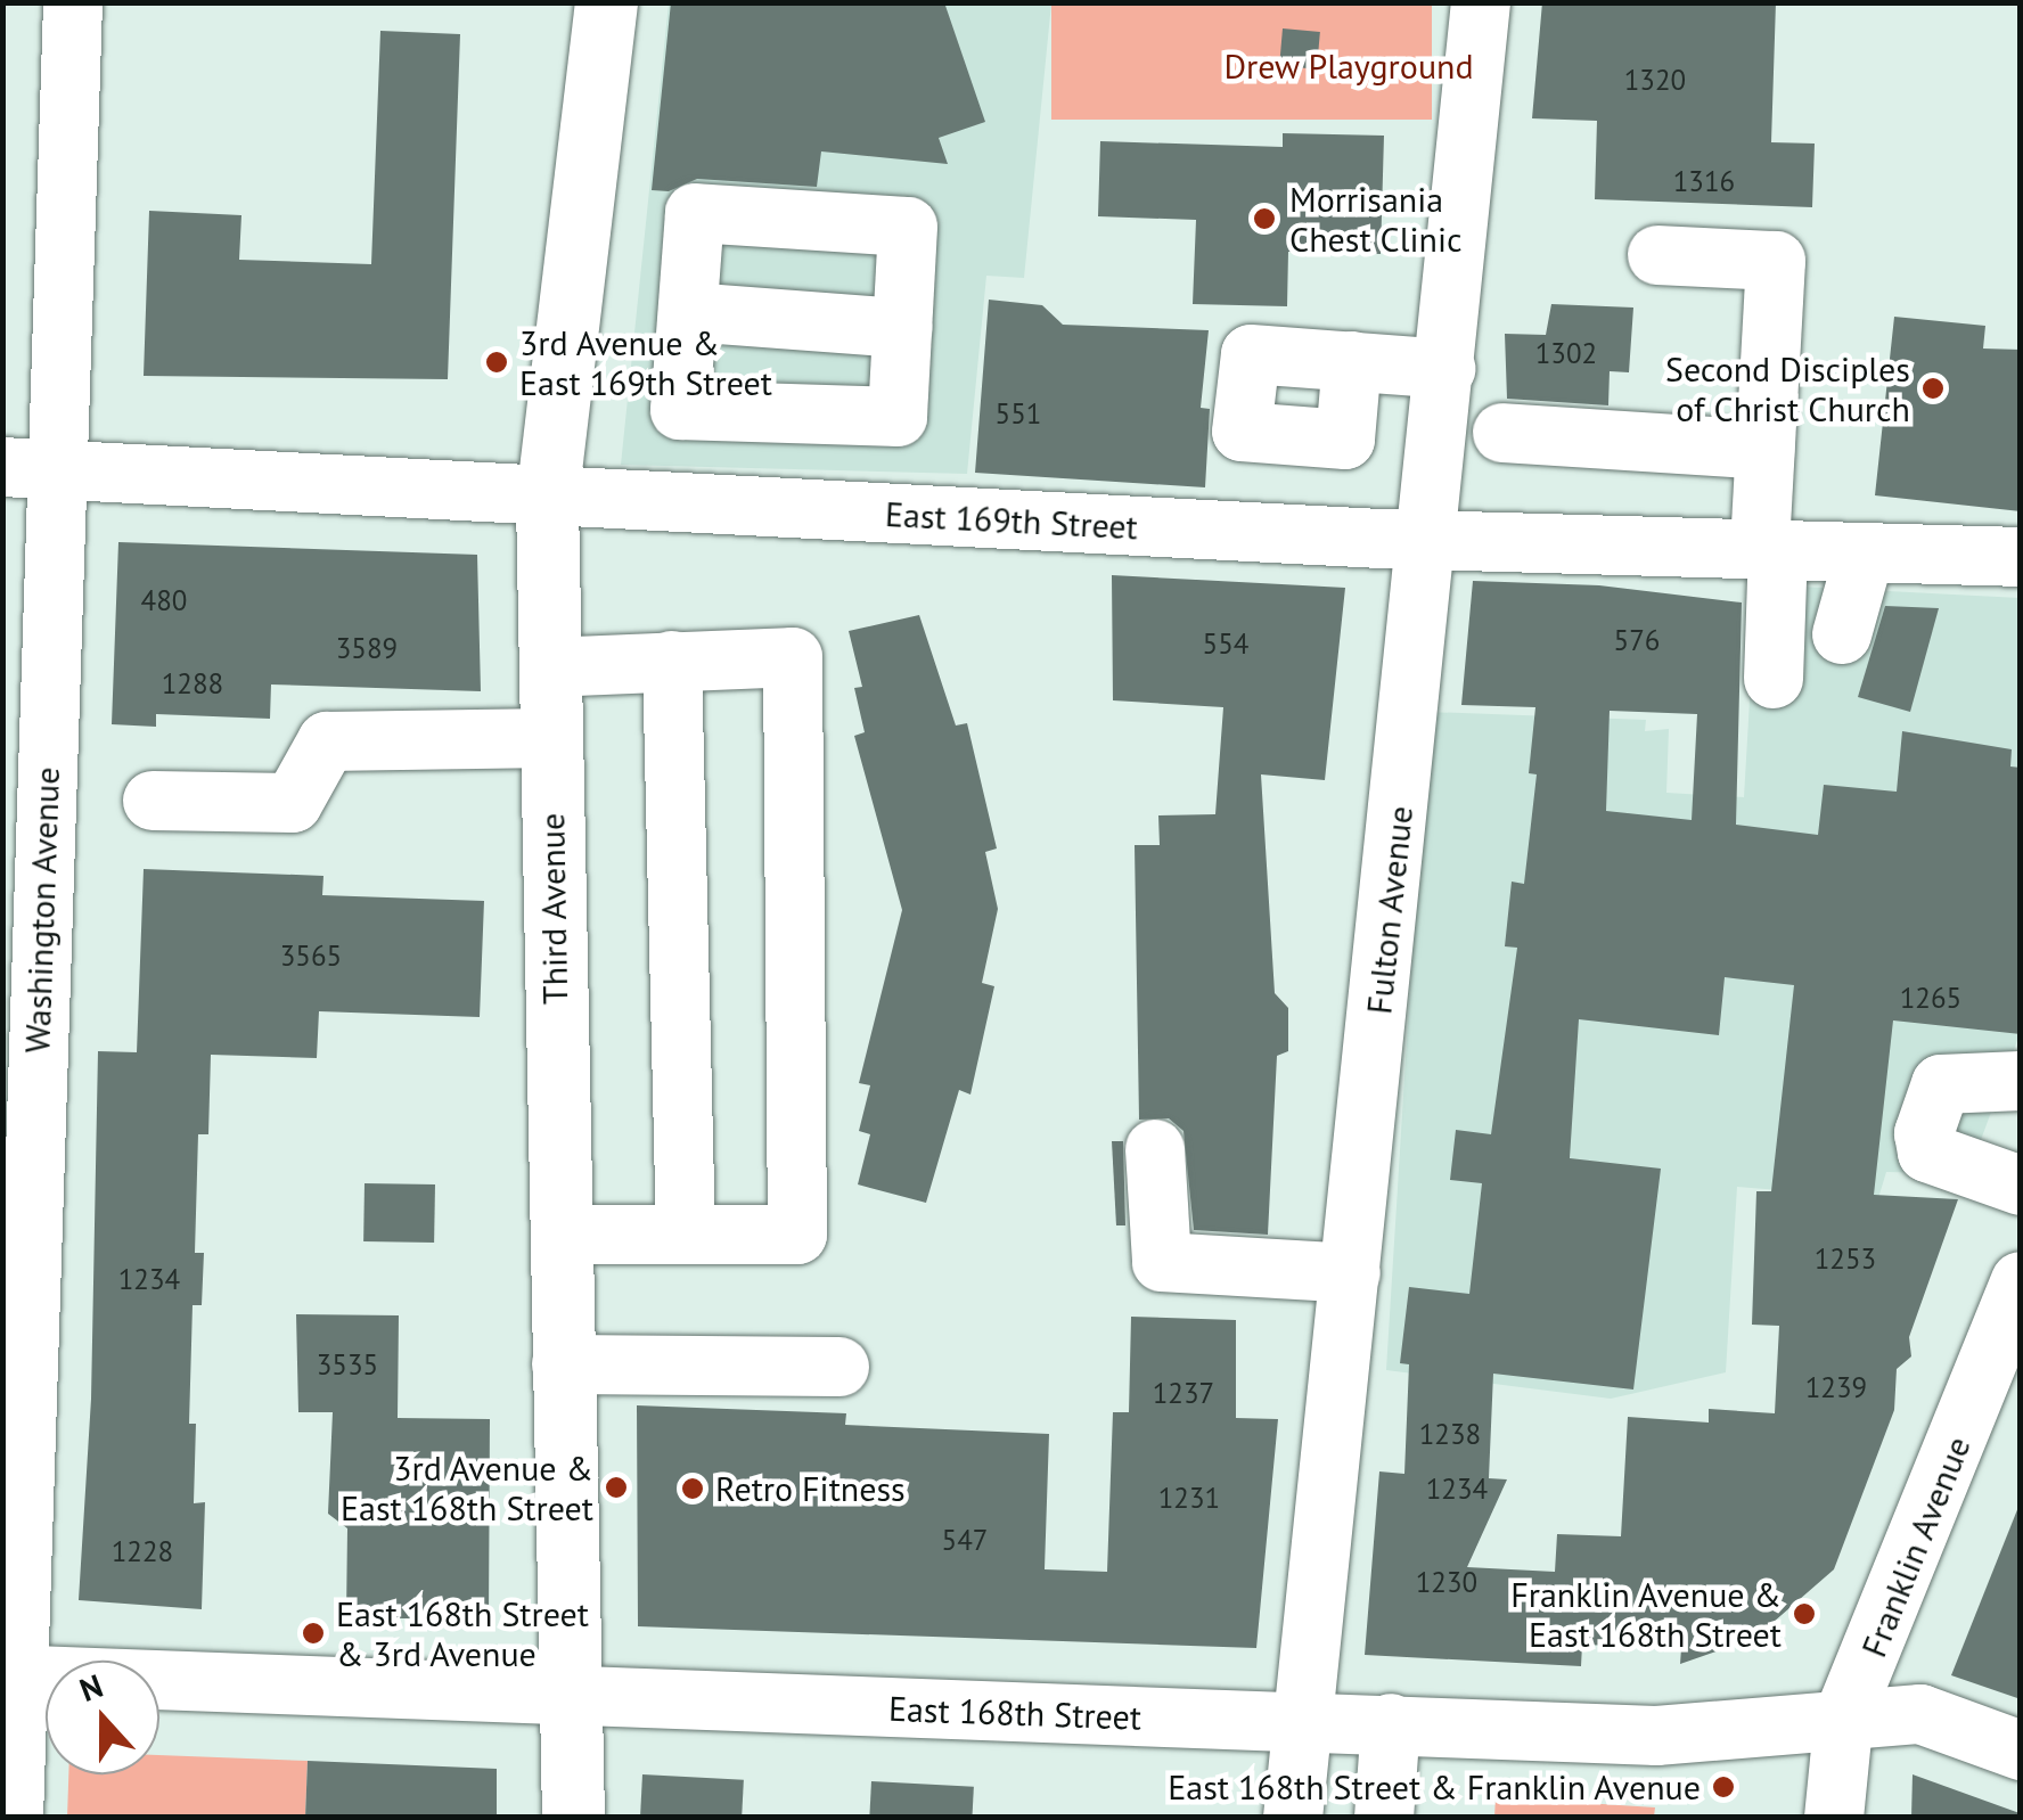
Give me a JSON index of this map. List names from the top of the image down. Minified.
{"streets":{"main road":["Third Avenue"],"street":["East 169th Street","Washington Avenue","Fulton Avenue","Franklin Avenue","East 168th Street"]},"crossings":[["East 169th Street","Third Avenue"],["East 169th Street","Washington Avenue"],["East 169th Street","Fulton Avenue"],["Third Avenue","East 168th Street"],["Washington Avenue","East 168th Street"],["Fulton Avenue","East 168th Street"],["Franklin Avenue","East 168th Street"]],"parks":["Drew Playground"],"places":["Morrisania Chest Clinic","3rd Avenue & East 169th Street","Second Disciples of Christ Church","3rd Avenue & East 168th Street","Retro Fitness","Franklin Avenue & East 168th Street","East 168th Street & 3rd Avenue","East 168th Street & Franklin Avenue"],"house_numbers":["1320","1316","1302","551","480","576","554","3589","1288","3565","1265","1253","1234","3535","1239","1237","1238","1234","1231","547","1228","1230"],"north":"top"}
